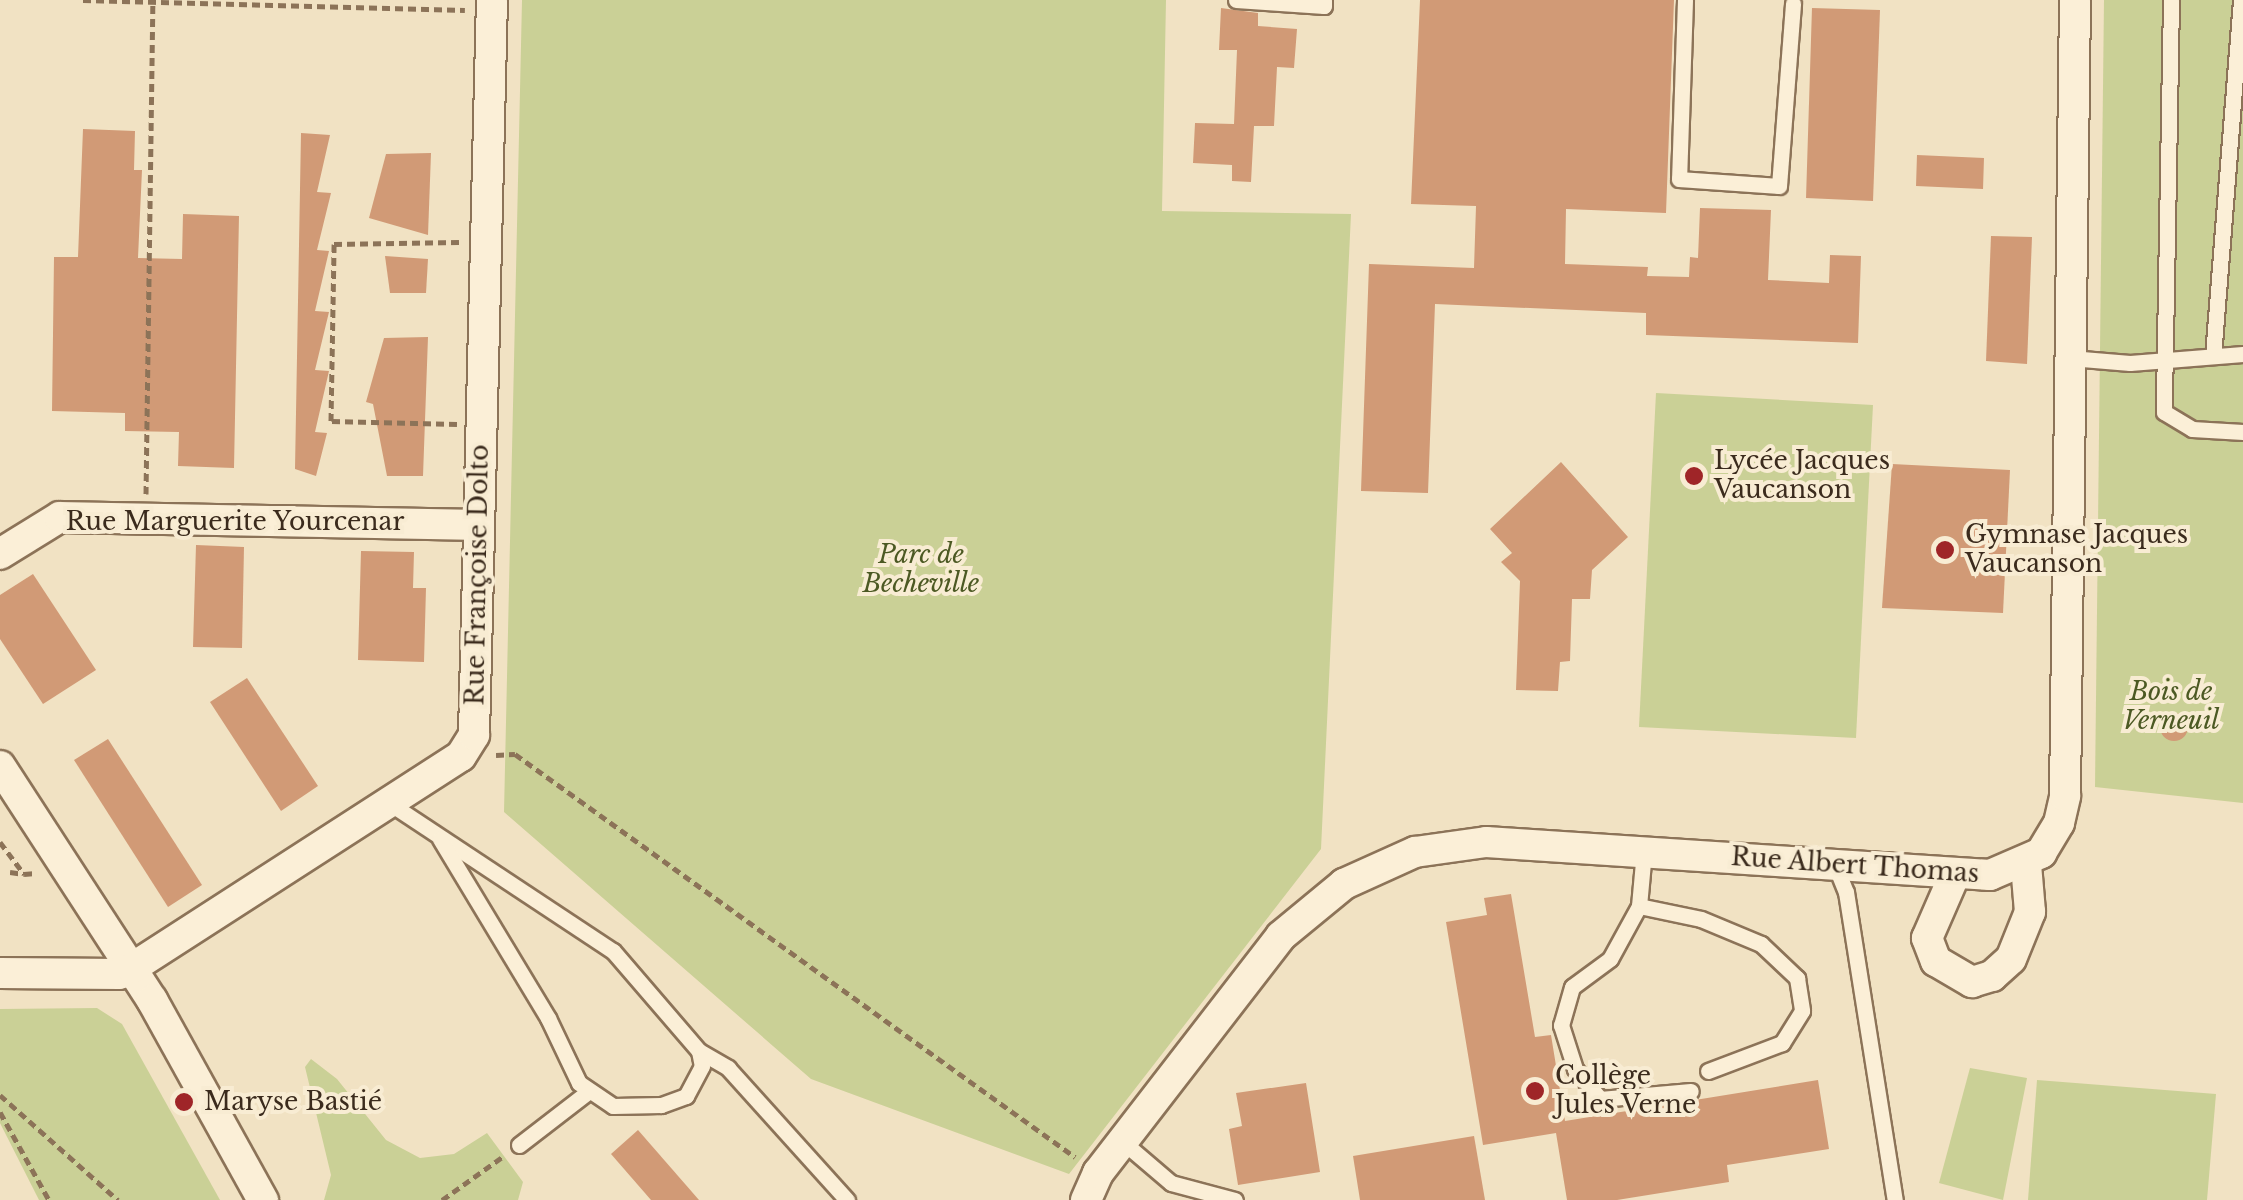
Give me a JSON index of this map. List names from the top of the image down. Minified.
{"streets":{"street":["Rue Marguerite Yourcenar","Rue Françoise Dolto","Rue Albert Thomas"]},"crossings":[["Rue Marguerite Yourcenar","Rue Françoise Dolto"]],"parks":["Parc de Becheville","Bois de Verneuil"],"places":["Lycée Jacques Vaucanson","Gymnase Jacques Vaucanson","Collège Jules Verne","Maryse Bastié"]}
